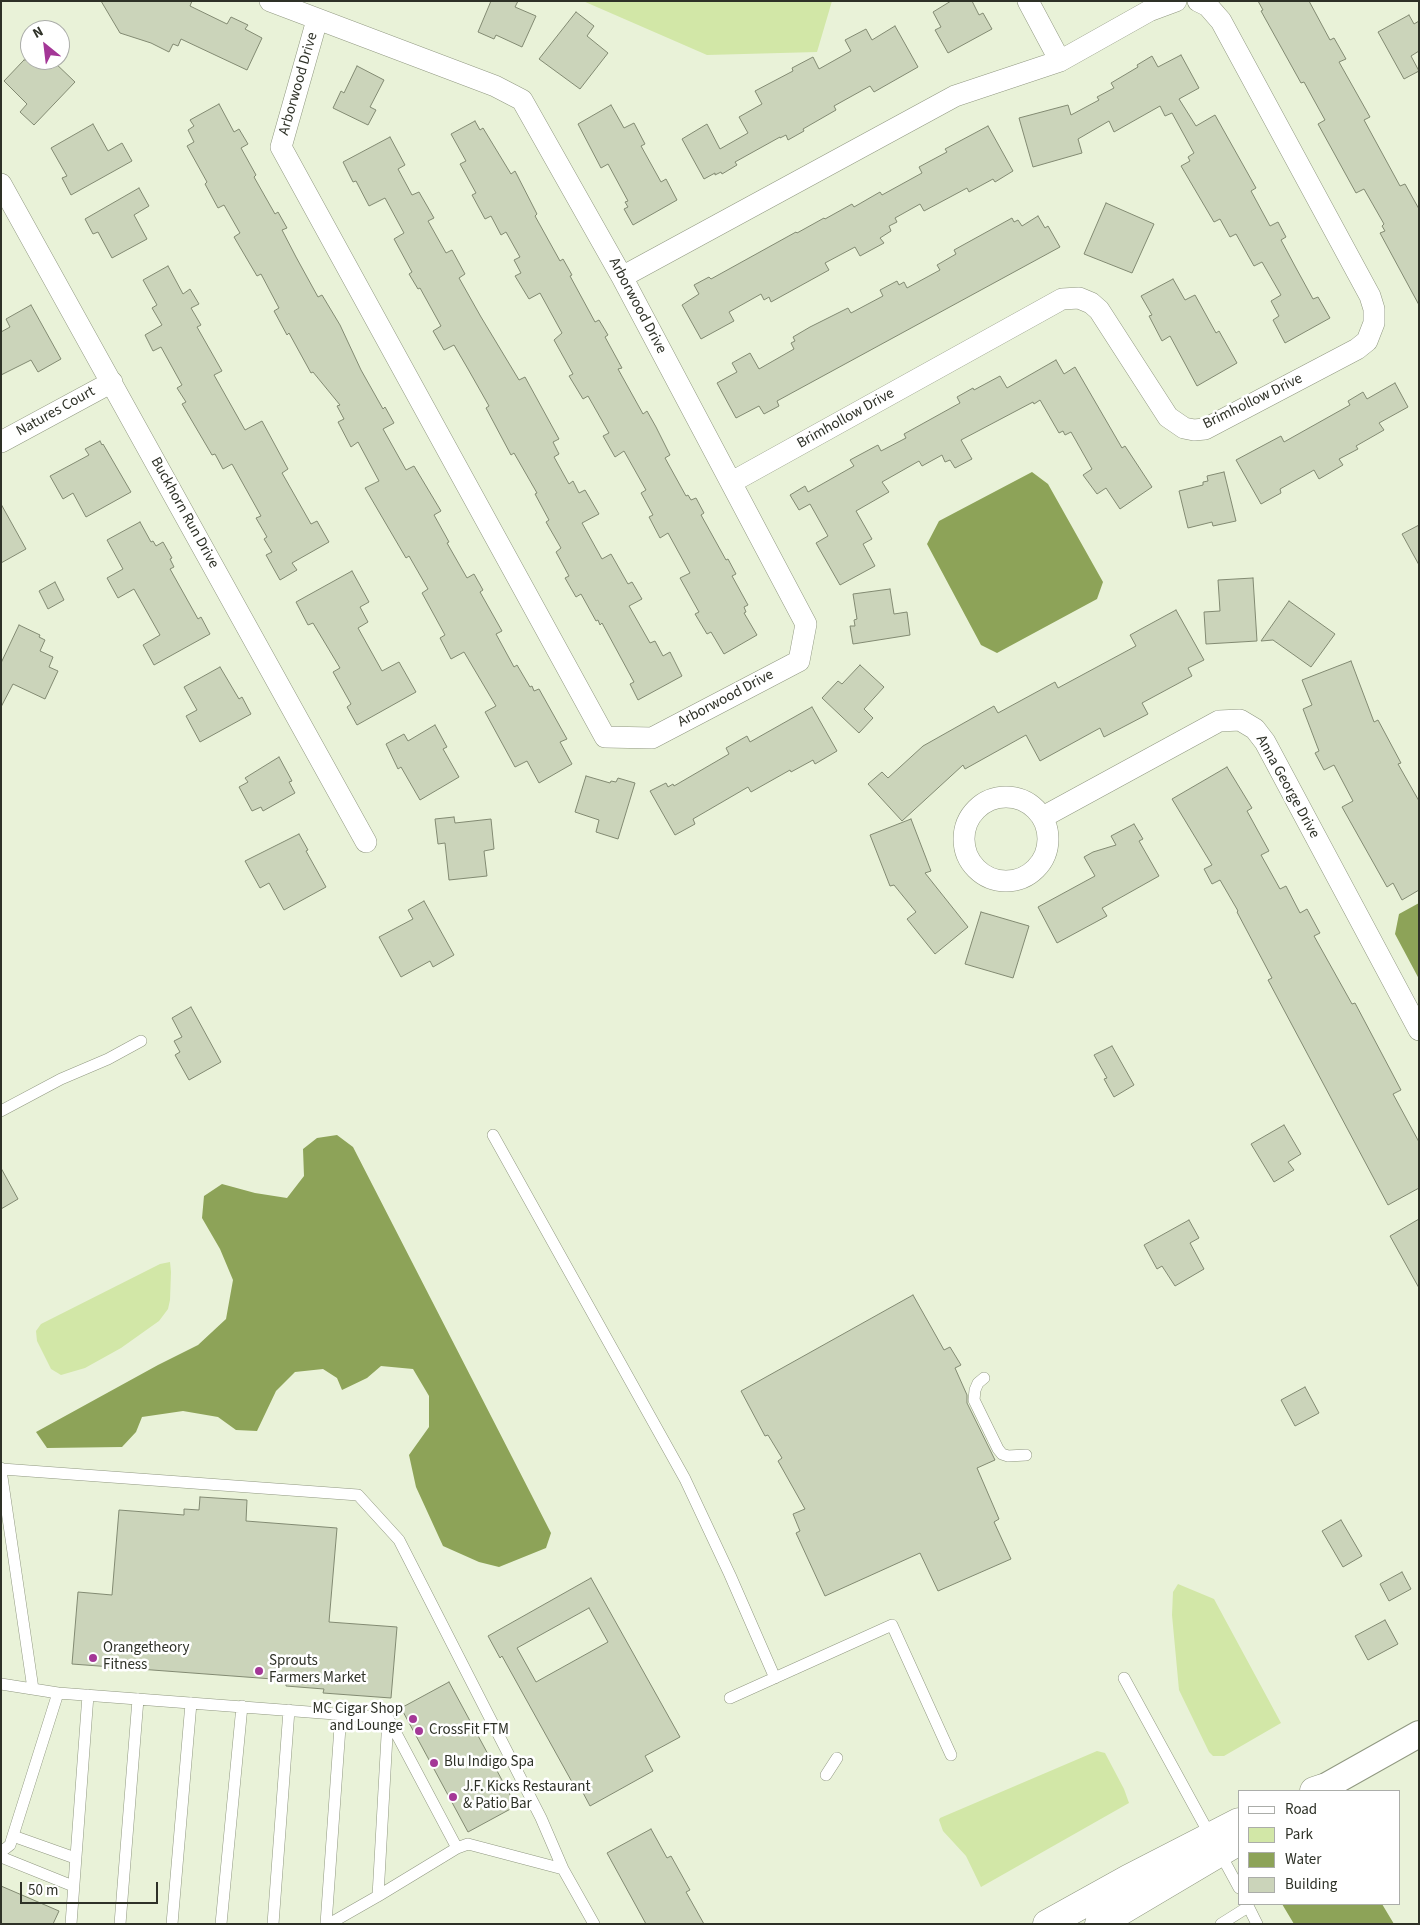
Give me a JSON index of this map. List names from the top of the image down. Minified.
{"streets":{"street":["Arborwood Drive","Brimhollow Drive","Natures Court","Buckhorn Run Drive","Anna George Drive"]},"crossings":[["Arborwood Drive","Brimhollow Drive"],["Natures Court","Buckhorn Run Drive"]],"places":["Orangetheory Fitness","Sprouts Farmers Market","MC Cigar Shop and Lounge","CrossFit FTM","Blu Indigo Spa","J.F. Kicks Restaurant & Patio Bar"],"legend":["Road","Park","Water","Building"],"scale_bar":"50 m","north":"top left"}
